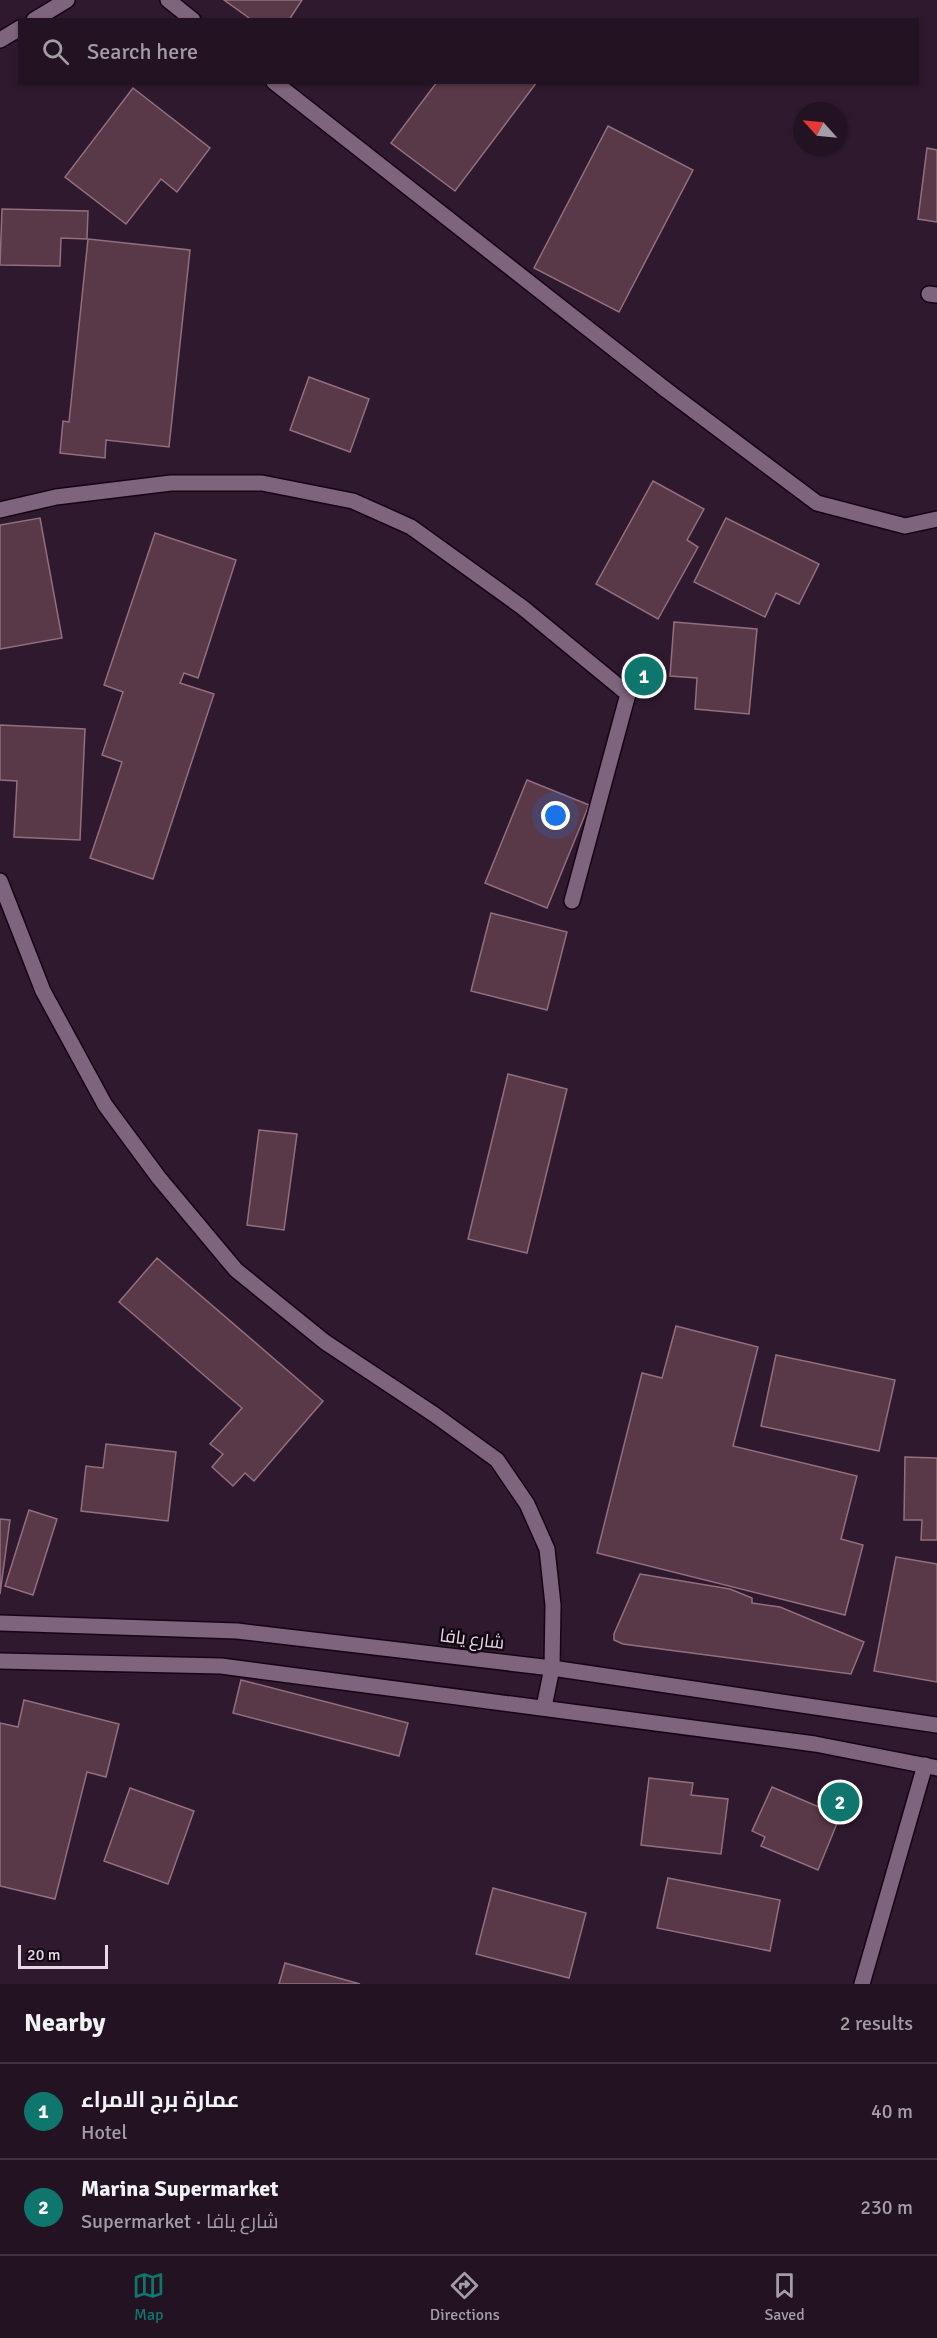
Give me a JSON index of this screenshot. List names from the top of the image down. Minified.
{"streets":{"street":["شارع يافا"]},"scale_bar":"20 m","north":"top left","page":{"search":"Search here","pins":["1","2"],"scale":"20 m","heading":["Nearby","2 results"],"list":[{"mark":"1","name":"عمارة برج الامراء","note":"Hotel","value":"40 m"},{"mark":"2","name":"Marina Supermarket","note":"Supermarket · شارع يافا","value":"230 m"}],"nav":["Map","Directions","Saved"]}}
